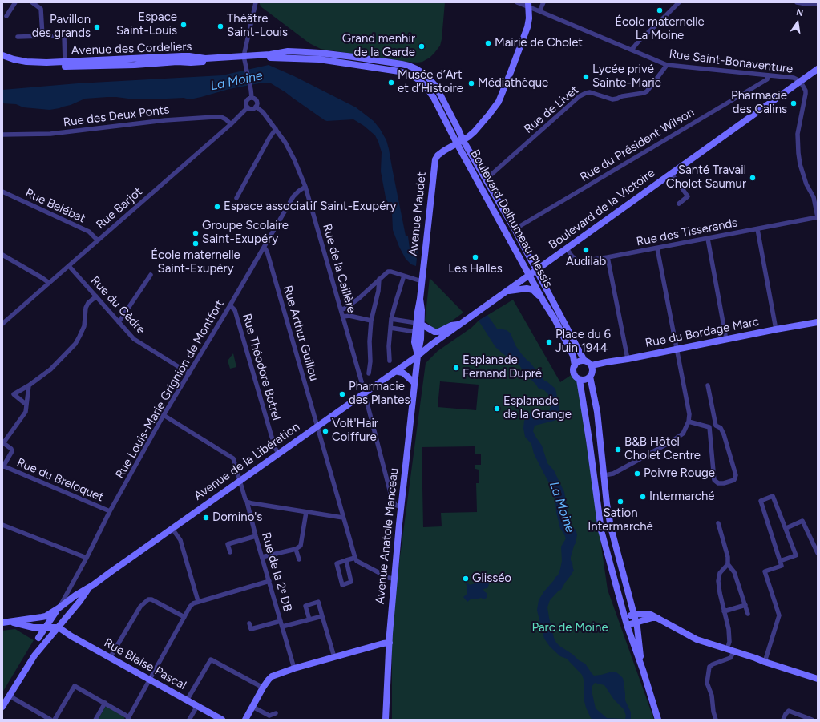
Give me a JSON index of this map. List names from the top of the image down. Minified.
{"streets":{"main road":["Avenue des Cordeliers","Boulevard de la Victoire","Avenue Maudet","Boulevard Delhumeau Plessis","Rue du Bordage Marc","Avenue de la Libération","Avenue Anatole Manceau","Rue Blaise Pascal"],"street":["Rue Saint-Bonaventure","Rue de Livet","Rue des Deux Ponts","Rue du Président Wilson","Rue Belébat","Rue Barjot","Rue des Tisserands","Rue de la Caillère","Rue du Cèdre","Rue Arthur Guillou","Rue Théodore Botrel","Rue Louis-Marie Grignion de Montfort","Rue du Breloquet","Rue de la 2ᵉ DB"]},"crossings":[["Avenue des Cordeliers","Boulevard Delhumeau Plessis"],["Rue Saint-Bonaventure","Rue de Livet"],["Rue Saint-Bonaventure","Rue du Président Wilson"],["Rue Saint-Bonaventure","Boulevard de la Victoire"],["Rue Saint-Bonaventure","Avenue Maudet"],["Rue de Livet","Boulevard Delhumeau Plessis"],["Rue des Deux Ponts","Rue Barjot"],["Rue du Président Wilson","Boulevard Delhumeau Plessis"],["Rue Belébat","Rue Barjot"],["Rue Barjot","Rue de la Caillère"],["Rue Barjot","Rue du Cèdre"],["Boulevard de la Victoire","Avenue Maudet"],["Boulevard de la Victoire","Boulevard Delhumeau Plessis"],["Boulevard de la Victoire","Rue des Tisserands"],["Boulevard de la Victoire","Avenue de la Libération"],["Boulevard de la Victoire","Avenue Anatole Manceau"],["Avenue Maudet","Boulevard Delhumeau Plessis"],["Avenue Maudet","Avenue de la Libération"],["Avenue Maudet","Avenue Anatole Manceau"],["Boulevard Delhumeau Plessis","Rue du Bordage Marc"],["Rue de la Caillère","Rue Louis-Marie Grignion de Montfort"],["Rue de la Caillère","Avenue de la Libération"],["Rue de la Caillère","Avenue Anatole Manceau"],["Rue du Cèdre","Rue Louis-Marie Grignion de Montfort"],["Rue Arthur Guillou","Rue Louis-Marie Grignion de Montfort"],["Rue Arthur Guillou","Avenue de la Libération"],["Rue Théodore Botrel","Rue Louis-Marie Grignion de Montfort"],["Rue Théodore Botrel","Avenue de la Libération"],["Rue Louis-Marie Grignion de Montfort","Avenue de la Libération"],["Rue Louis-Marie Grignion de Montfort","Rue du Breloquet"],["Rue Louis-Marie Grignion de Montfort","Rue de la 2ᵉ DB"],["Avenue de la Libération","Avenue Anatole Manceau"],["Avenue de la Libération","Rue de la 2ᵉ DB"],["Avenue de la Libération","Rue Blaise Pascal"]],"water":["La Moine"],"parks":["Parc de Moine"],"places":["École maternelle La Moine","Espace Saint-Louis","Théâtre Saint-Louis","Pavillon des grands","Mairie de Cholet","Grand menhir de la Garde","Lycée privé Sainte-Marie","Musée d’Art et d’Histoire","Médiathèque","Pharmacie des Calins","Santé Travail Cholet Saumur","Espace associatif Saint-Exupéry","Groupe Scolaire Saint-Exupéry","École maternelle Saint-Exupéry","Audilab","Les Halles","Place du 6 Juin 1944","Esplanade Fernand Dupré","Pharmacie des Plantes","Esplanade de la Grange","Volt'Hair Coiffure","B&B Hôtel Cholet Centre","Poivre Rouge","Intermarché","Sation Intermarché","Domino's","Glisséo"],"north":"top"}
